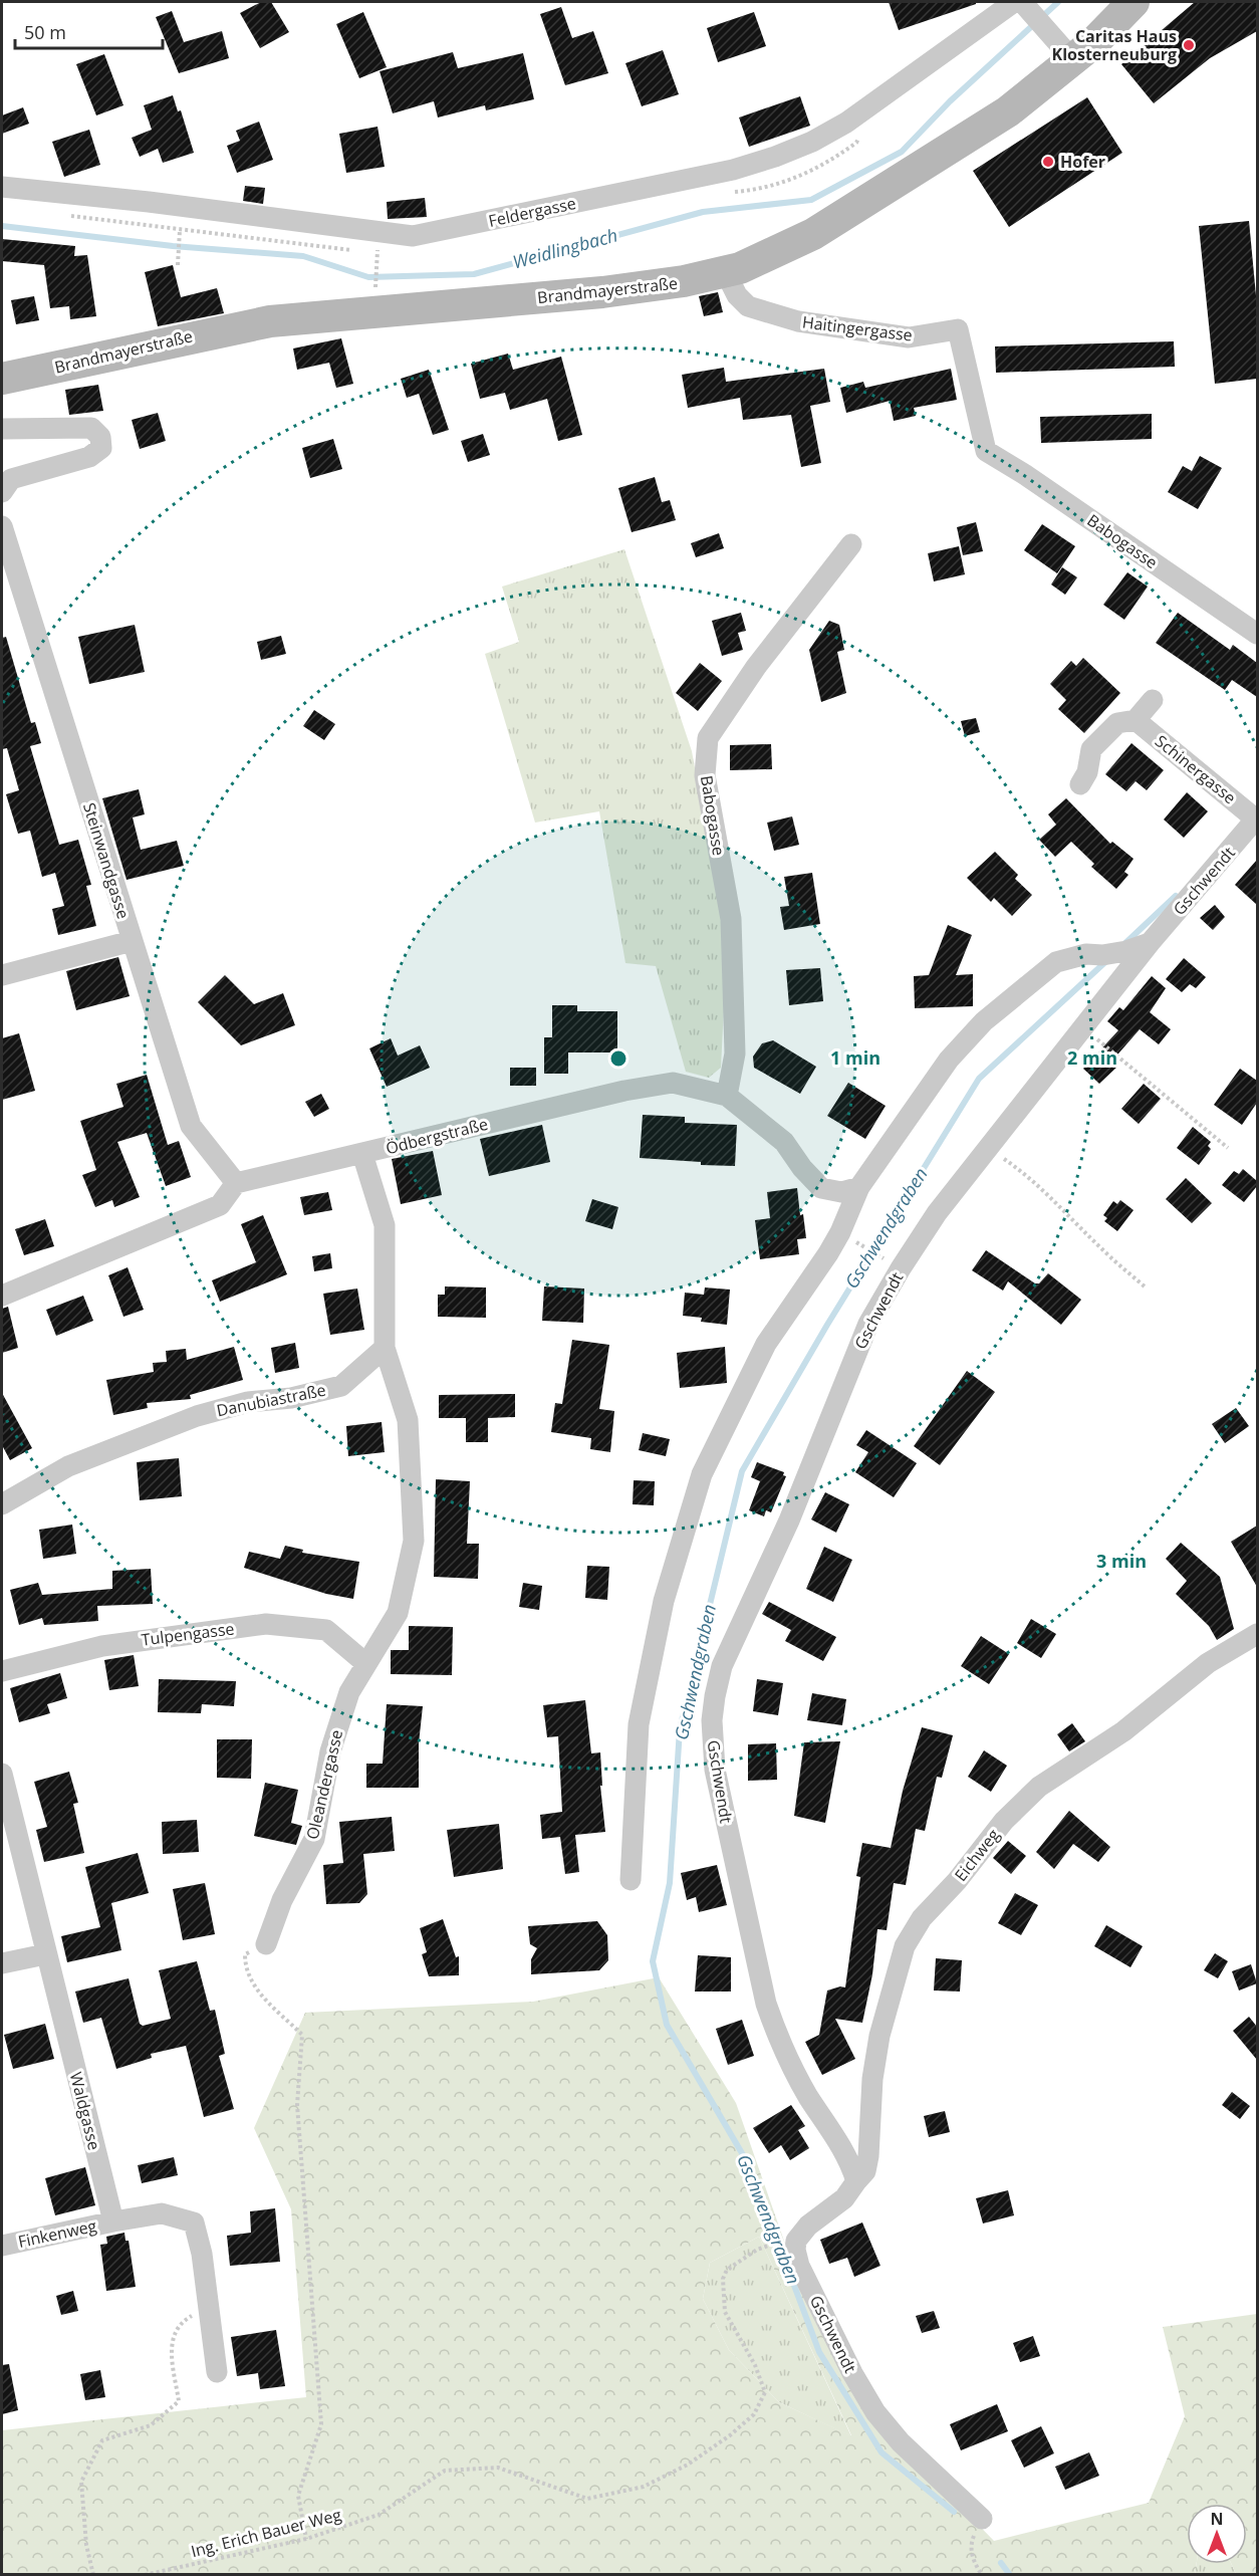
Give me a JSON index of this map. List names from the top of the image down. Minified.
{"streets":{"main road":["Brandmayerstraße"],"street":["Feldergasse","Haitingergasse","Babogasse","Schinergasse","Steinwandgasse","Gschwendt","Ödbergstraße","Danubiastraße","Tulpengasse","Oleandergasse","Eichweg","Waldgasse","Finkenweg"],"path":["Ing. Erich Bauer Weg"]},"crossings":[["Brandmayerstraße","Haitingergasse"],["Haitingergasse","Babogasse"],["Babogasse","Ödbergstraße"],["Schinergasse","Gschwendt"],["Steinwandgasse","Ödbergstraße"],["Gschwendt","Eichweg"],["Danubiastraße","Oleandergasse"],["Tulpengasse","Oleandergasse"],["Waldgasse","Finkenweg"]],"water":["Weidlingbach","Gschwendgraben"],"places":["Caritas Haus Klosterneuburg","Hofer"],"scale_bar":"50 m","north":"top","rings":["1 min","2 min","3 min"]}
